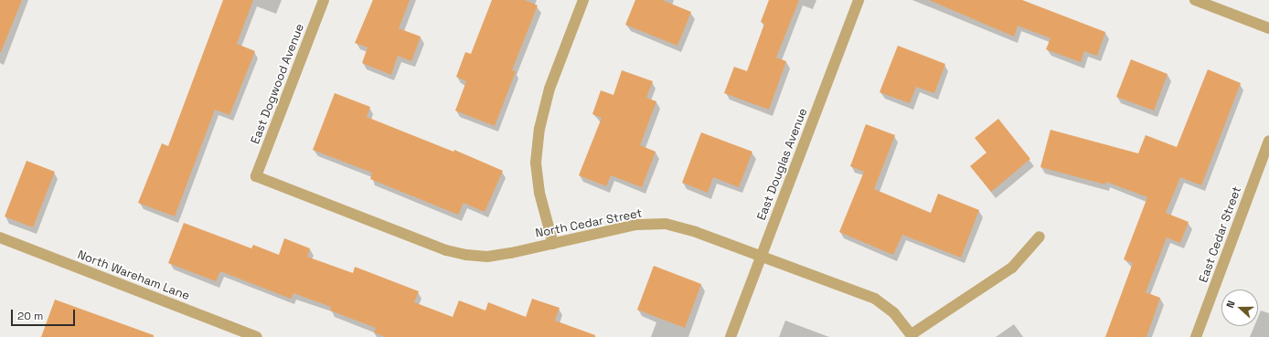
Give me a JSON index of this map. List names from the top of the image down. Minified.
{"streets":{"street":["East Dogwood Avenue","East Douglas Avenue","North Cedar Street","East Cedar Street","North Wareham Lane"]},"crossings":[["East Dogwood Avenue","North Cedar Street"],["East Douglas Avenue","North Cedar Street"]],"scale_bar":"20 m","north":"left"}
